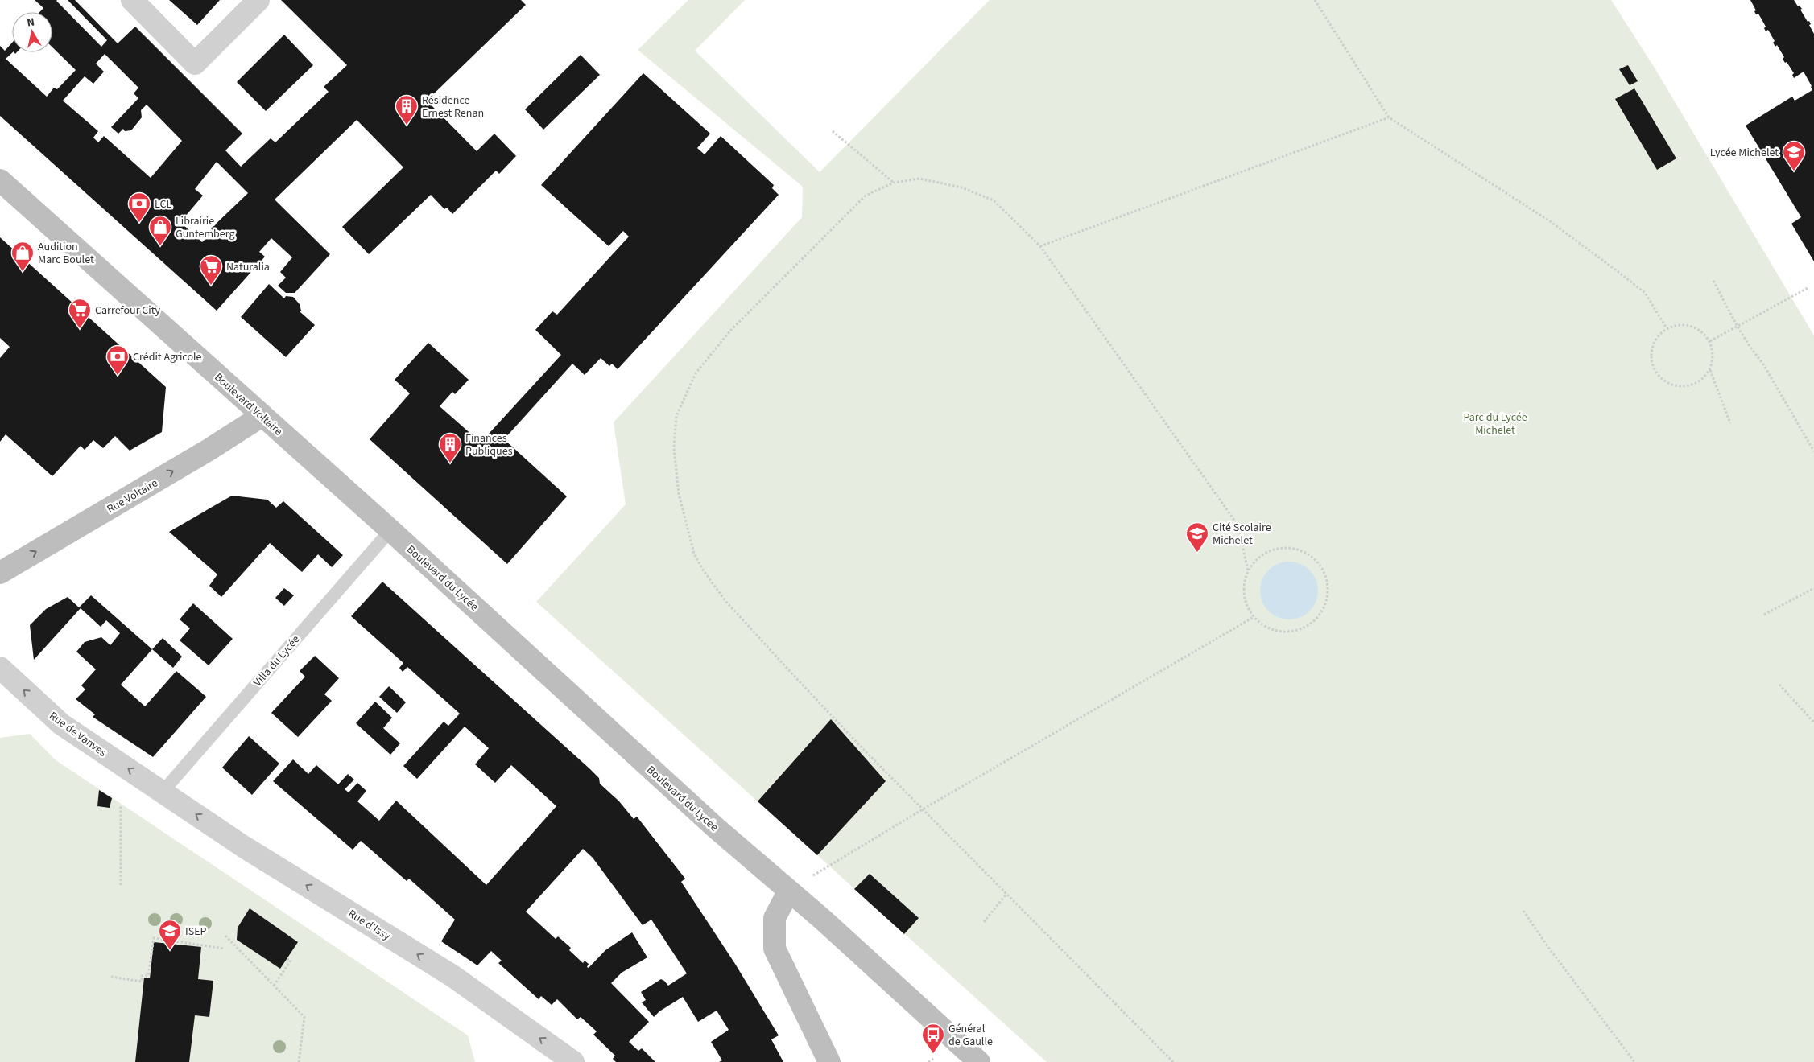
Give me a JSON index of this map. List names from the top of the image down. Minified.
{"streets":{"main road":["Boulevard Voltaire","Rue Voltaire","Boulevard du Lycée"],"street":["Rue de Vanves","Rue d'Issy"],"lane":["Villa du Lycée"]},"crossings":[["Boulevard Voltaire","Rue Voltaire"],["Boulevard Voltaire","Boulevard du Lycée"],["Boulevard Voltaire","Villa du Lycée"],["Boulevard du Lycée","Villa du Lycée"],["Villa du Lycée","Rue de Vanves"],["Villa du Lycée","Rue d'Issy"],["Rue de Vanves","Rue d'Issy"]],"one_way":["Rue Voltaire","Rue de Vanves","Rue d'Issy"],"parks":["Parc du Lycée Michelet"],"places":{"building":["Résidence Ernest Renan","Finances Publiques"],"school or university":["Lycée Michelet","Cité Scolaire Michelet","ISEP"],"bank":["LCL","Crédit Agricole"],"shop":["Librairie Guntemberg","Audition Marc Boulet"],"supermarket":["Naturalia","Carrefour City"],"bus stop":["Général de Gaulle"]},"north":"top"}
